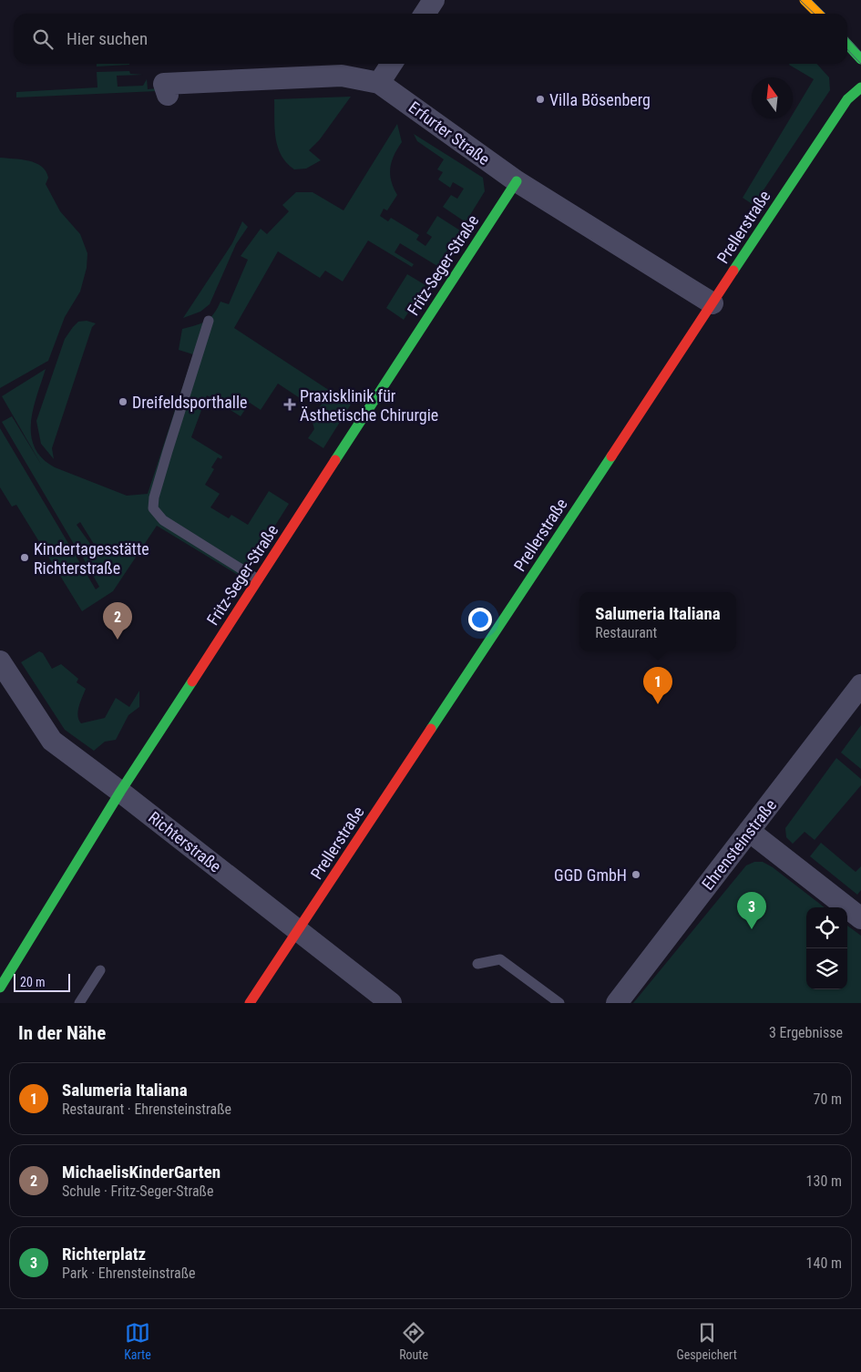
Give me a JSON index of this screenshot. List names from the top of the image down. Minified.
{"streets":{"street":["Erfurter Straße","Prellerstraße","Fritz-Seger-Straße","Richterstraße","Ehrensteinstraße"]},"crossings":[["Erfurter Straße","Prellerstraße"],["Erfurter Straße","Fritz-Seger-Straße"],["Prellerstraße","Richterstraße"],["Fritz-Seger-Straße","Richterstraße"]],"places":{"other":["Villa Bösenberg","Dreifeldsporthalle","Kindertagesstätte Richterstraße","GGD GmbH"],"health":["Praxisklinik für Ästhetische Chirurgie"]},"scale_bar":"20 m","north":"top","page":{"search":"Hier suchen","popup":["Salumeria Italiana","Restaurant"],"pins":["2","1","3"],"scale":"20 m","heading":["In der Nähe","3 Ergebnisse"],"list":[{"mark":"1","name":"Salumeria Italiana","note":"Restaurant · Ehrensteinstraße","value":"70 m"},{"mark":"2","name":"MichaelisKinderGarten","note":"Schule · Fritz-Seger-Straße","value":"130 m"},{"mark":"3","name":"Richterplatz","note":"Park · Ehrensteinstraße","value":"140 m"}],"nav":["Karte","Route","Gespeichert"]}}
